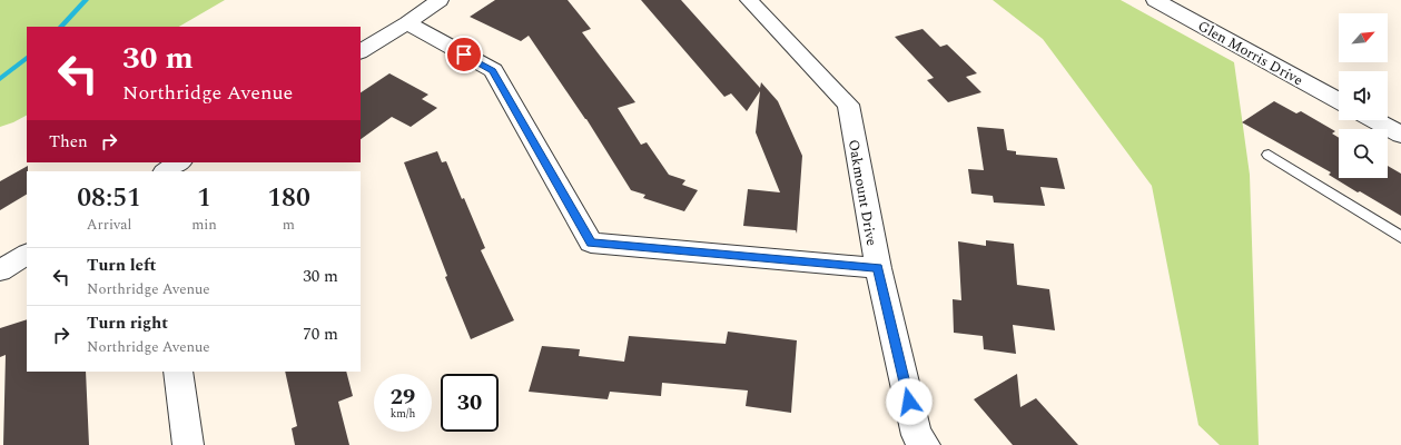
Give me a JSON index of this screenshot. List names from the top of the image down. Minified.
{"streets":{"street":["Glen Morris Drive","Oakmount Drive"]},"north":"top right","page":{"turn":["30 m","Northridge Avenue"],"then":"Then","eta":["08:51","Arrival","1","min","180","m"],"list":[{"name":"Turn left","note":"Northridge Avenue","value":"30 m"},{"name":"Turn right","note":"Northridge Avenue","value":"70 m"}],"speed":"29 km/h","limit":"30"}}
